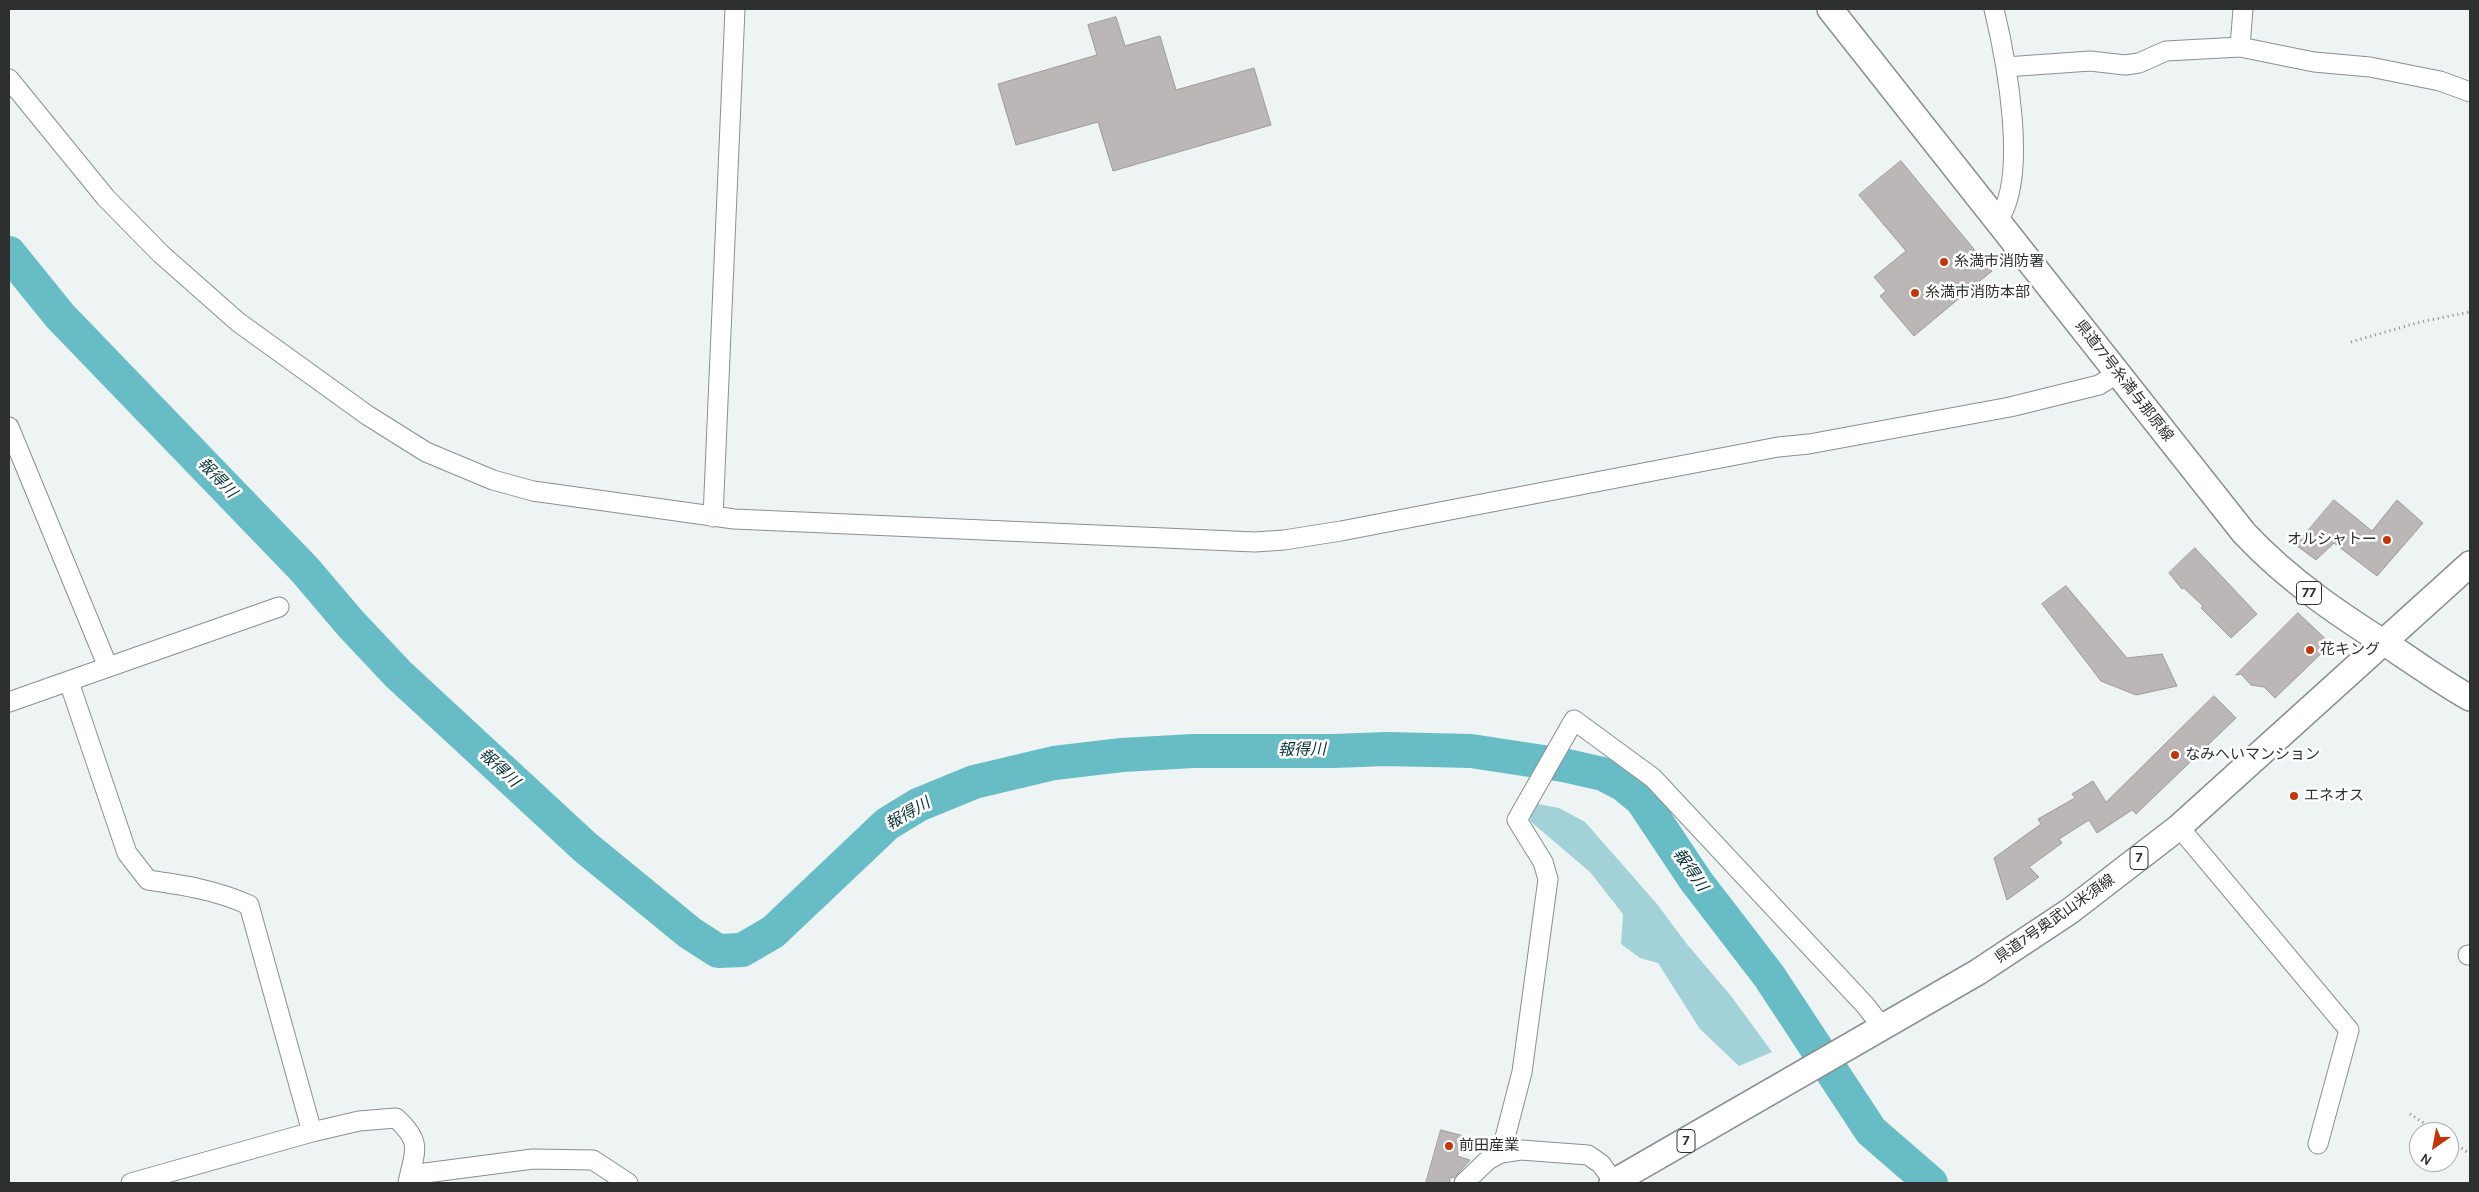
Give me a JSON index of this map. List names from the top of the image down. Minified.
{"streets":{"main road":["県道77号糸満与那原線","77","7","県道7号奥武山米須線"]},"crossings":[["県道77号糸満与那原線","県道7号奥武山米須線"]],"water":["報得川"],"places":["糸満市消防署","糸満市消防本部","オルシャトー","花キング","なみへいマンション","エネオス","前田産業"],"north":"bottom left"}
